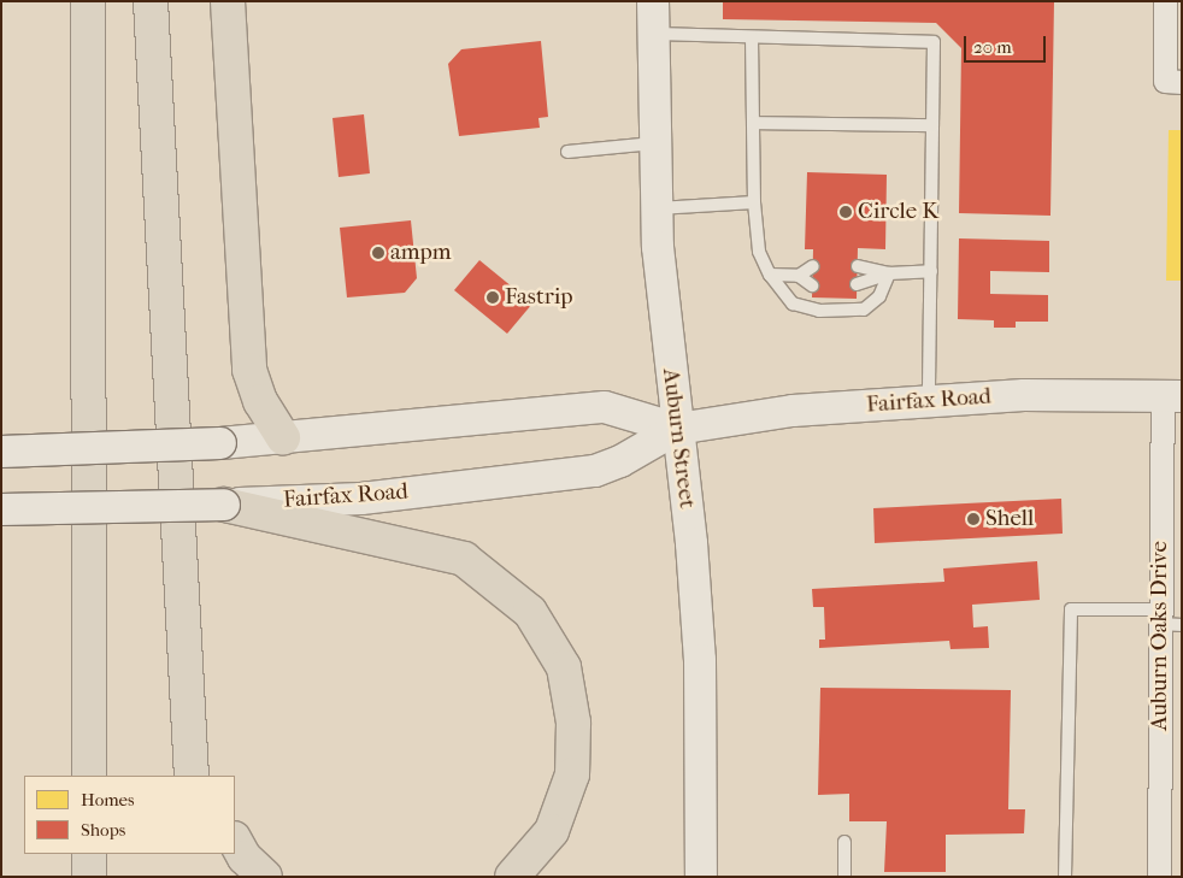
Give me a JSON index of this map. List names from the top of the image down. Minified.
{"streets":{"main road":["Fairfax Road","Auburn Street"],"street":["Auburn Oaks Drive"]},"crossings":[["Fairfax Road","Auburn Street"],["Fairfax Road","Auburn Oaks Drive"]],"places":["Circle K","ampm","Fastrip","Shell"],"legend":["Homes","Shops"],"scale_bar":"20 m"}
